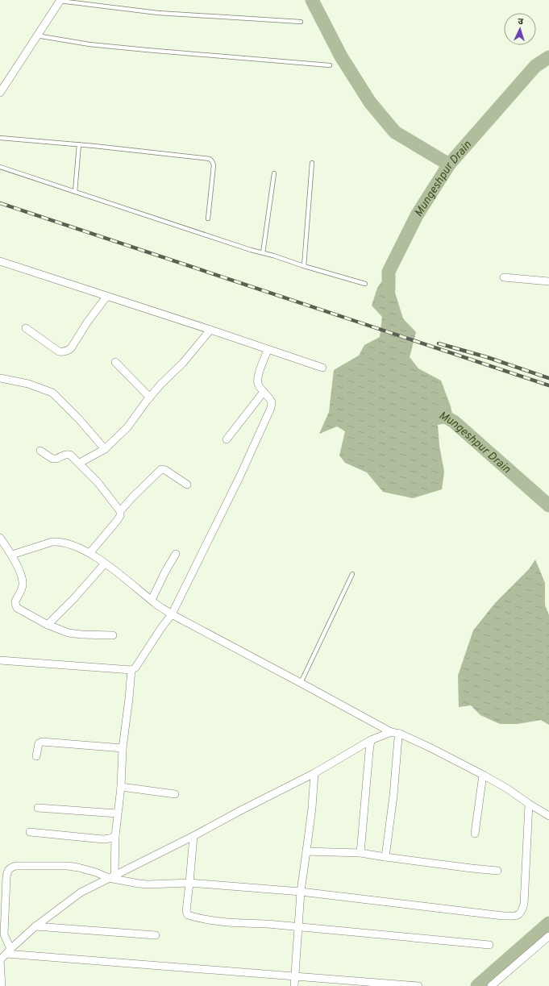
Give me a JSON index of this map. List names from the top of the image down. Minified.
{"water":["Mungeshpur Drain"],"north":"top"}
